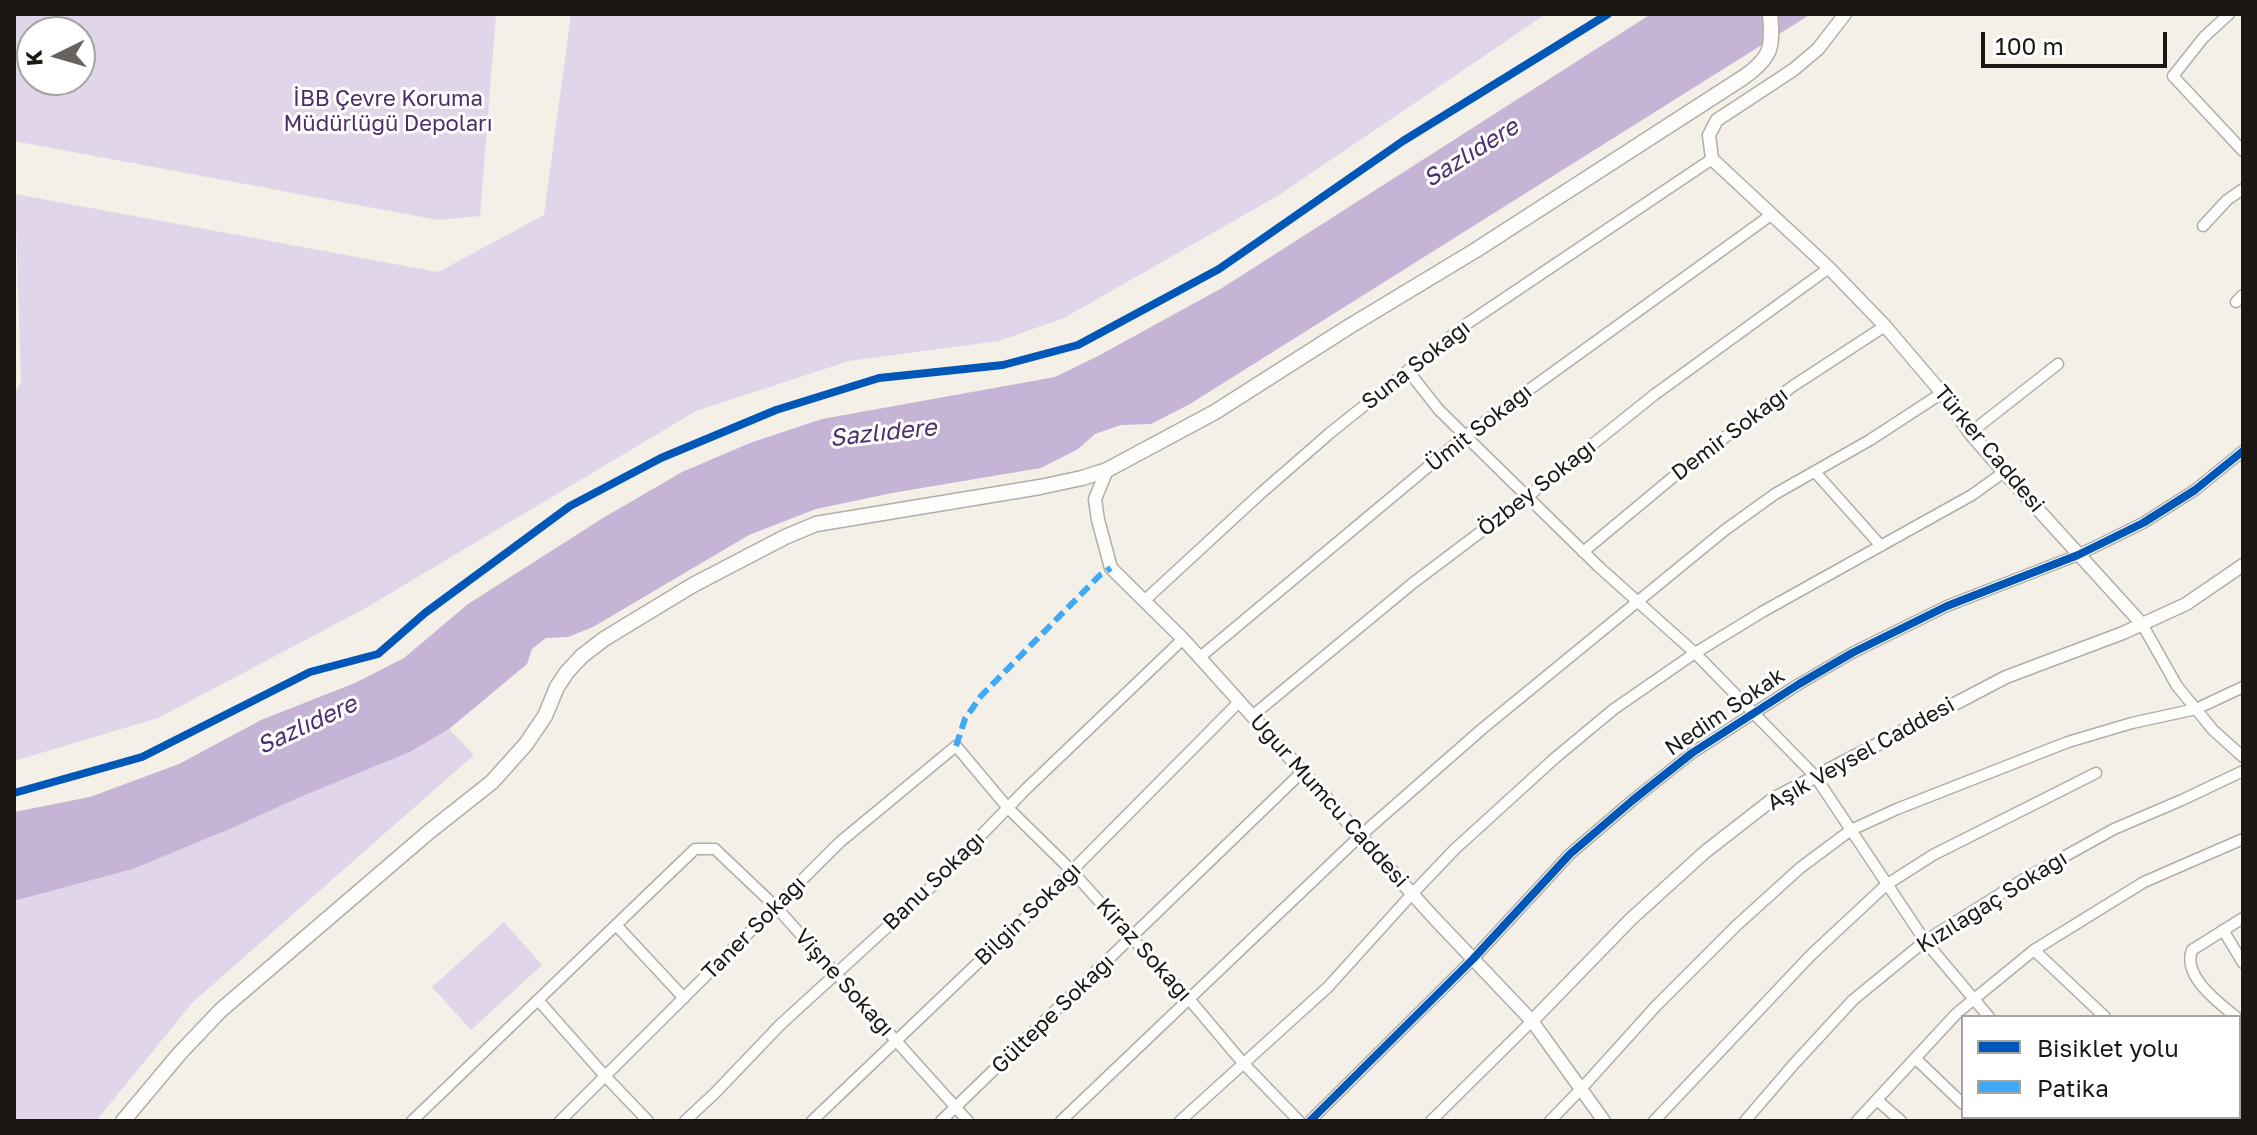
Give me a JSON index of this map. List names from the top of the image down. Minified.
{"streets":{"street":["Suna Sokağı","Ümit Sokağı","Demir Sokağı","Türker Caddesi","Özbey Sokağı","Nedim Sokak","Aşık Veysel Caddesi","Uğur Mumcu Caddesi","Banu Sokağı","Kızılağaç Sokağı","Bilgin Sokağı","Taner Sokağı","Kiraz Sokağı","Vişne Sokağı","Gültepe Sokağı"]},"crossings":[["Suna Sokağı","Türker Caddesi"],["Suna Sokağı","Uğur Mumcu Caddesi"],["Ümit Sokağı","Türker Caddesi"],["Ümit Sokağı","Uğur Mumcu Caddesi"],["Demir Sokağı","Türker Caddesi"],["Türker Caddesi","Özbey Sokağı"],["Türker Caddesi","Nedim Sokak"],["Türker Caddesi","Aşık Veysel Caddesi"],["Özbey Sokağı","Uğur Mumcu Caddesi"],["Nedim Sokak","Uğur Mumcu Caddesi"],["Aşık Veysel Caddesi","Uğur Mumcu Caddesi"],["Uğur Mumcu Caddesi","Banu Sokağı"],["Uğur Mumcu Caddesi","Bilgin Sokağı"],["Uğur Mumcu Caddesi","Gültepe Sokağı"],["Banu Sokağı","Kiraz Sokağı"],["Banu Sokağı","Vişne Sokağı"],["Bilgin Sokağı","Kiraz Sokağı"],["Bilgin Sokağı","Vişne Sokağı"],["Taner Sokağı","Kiraz Sokağı"],["Taner Sokağı","Vişne Sokağı"],["Kiraz Sokağı","Gültepe Sokağı"],["Vişne Sokağı","Gültepe Sokağı"]],"water":["Sazlıdere"],"parks":["İBB Çevre Koruma Müdürlüğü Depoları"],"legend":["Bisiklet yolu","Patika"],"scale_bar":"100 m","north":"left"}
